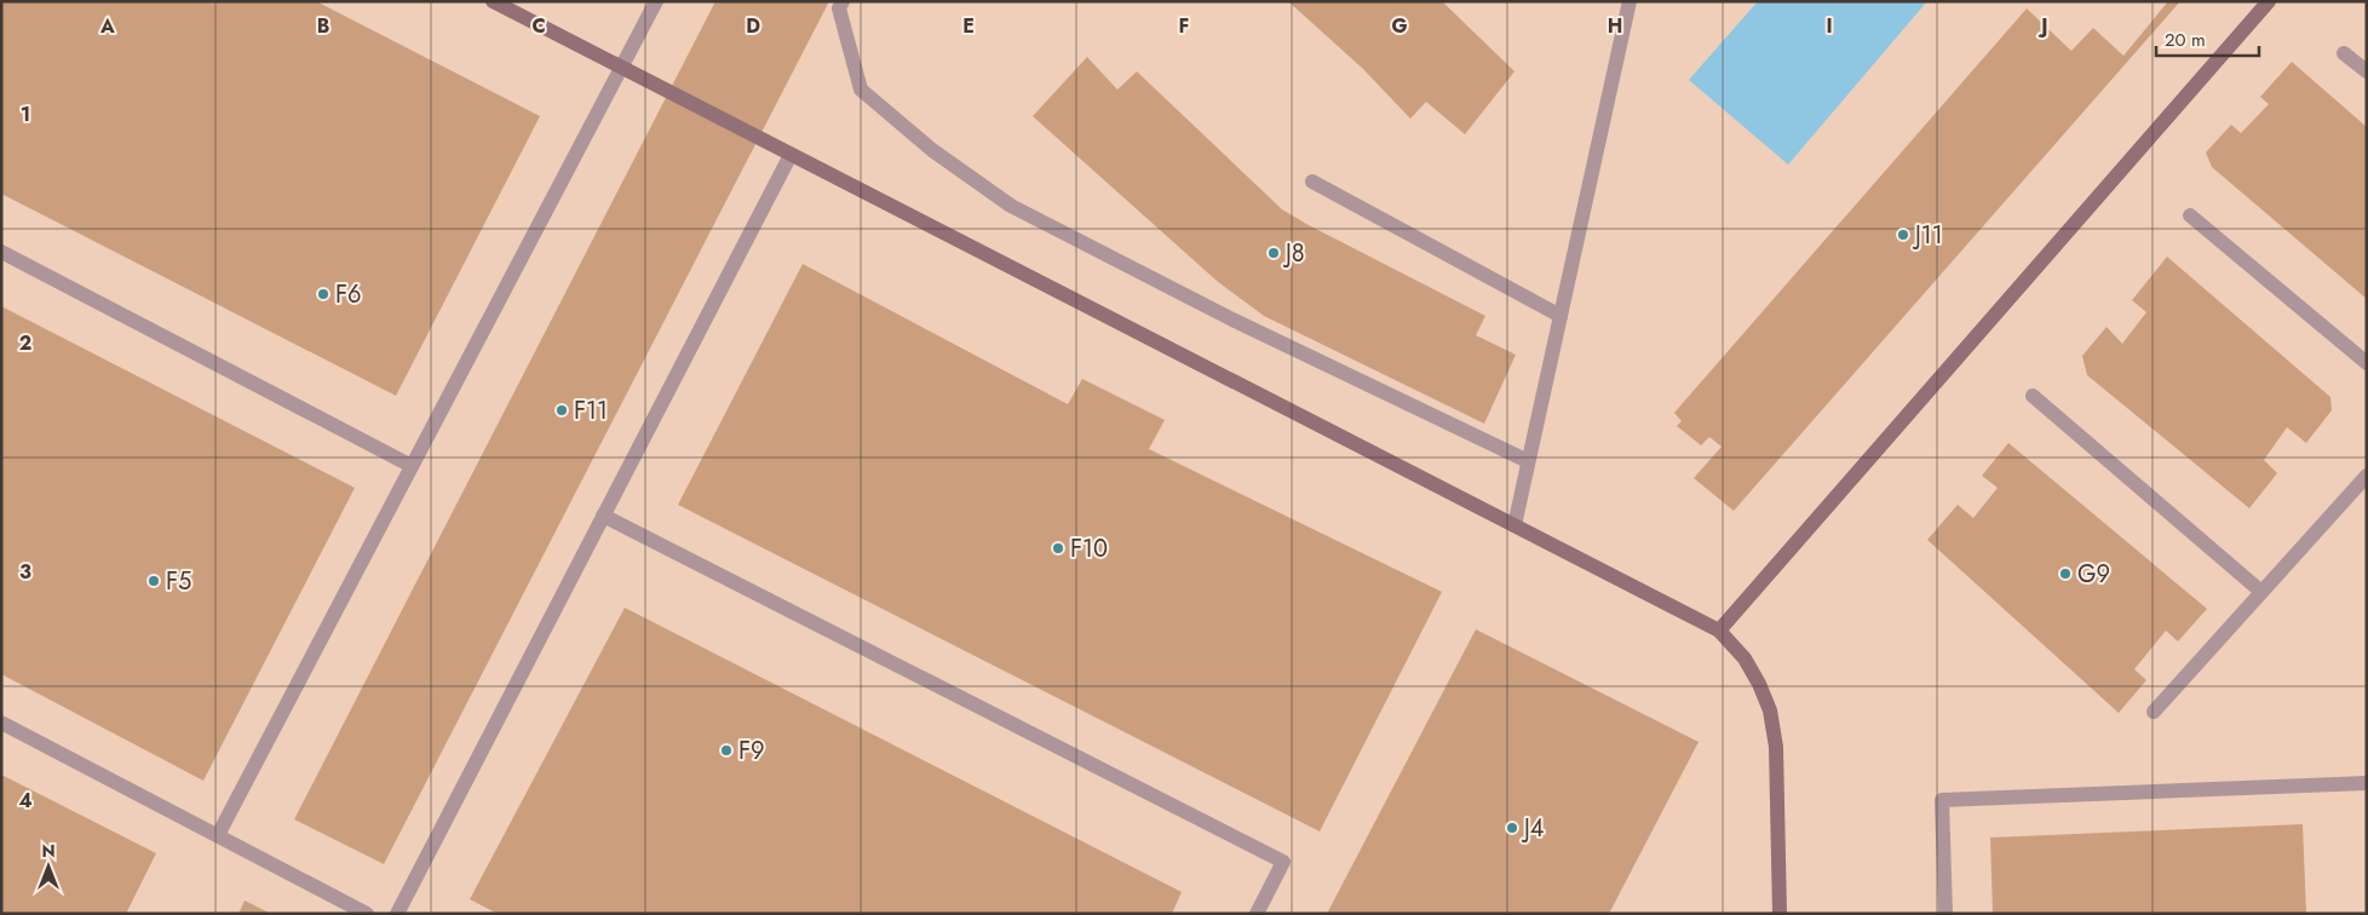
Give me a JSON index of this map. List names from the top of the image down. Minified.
{"places":["J11","J8","F6","F11","F10","G9","F5","F9","J4"],"scale_bar":"20 m","north":"top","grid":{"columns":["A","B","C","D","E","F","G","H","I","J"],"rows":["1","2","3","4"]}}
